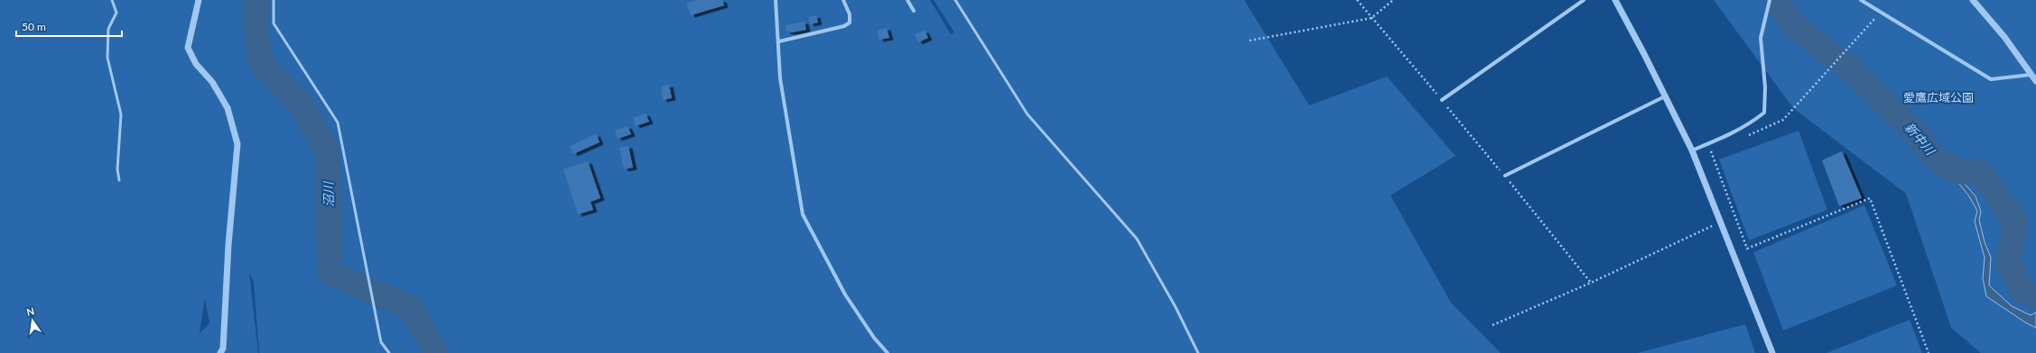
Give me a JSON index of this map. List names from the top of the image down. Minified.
{"water":["新中川","沼川"],"parks":["愛鷹広域公園"],"scale_bar":"50 m","north":"top"}
